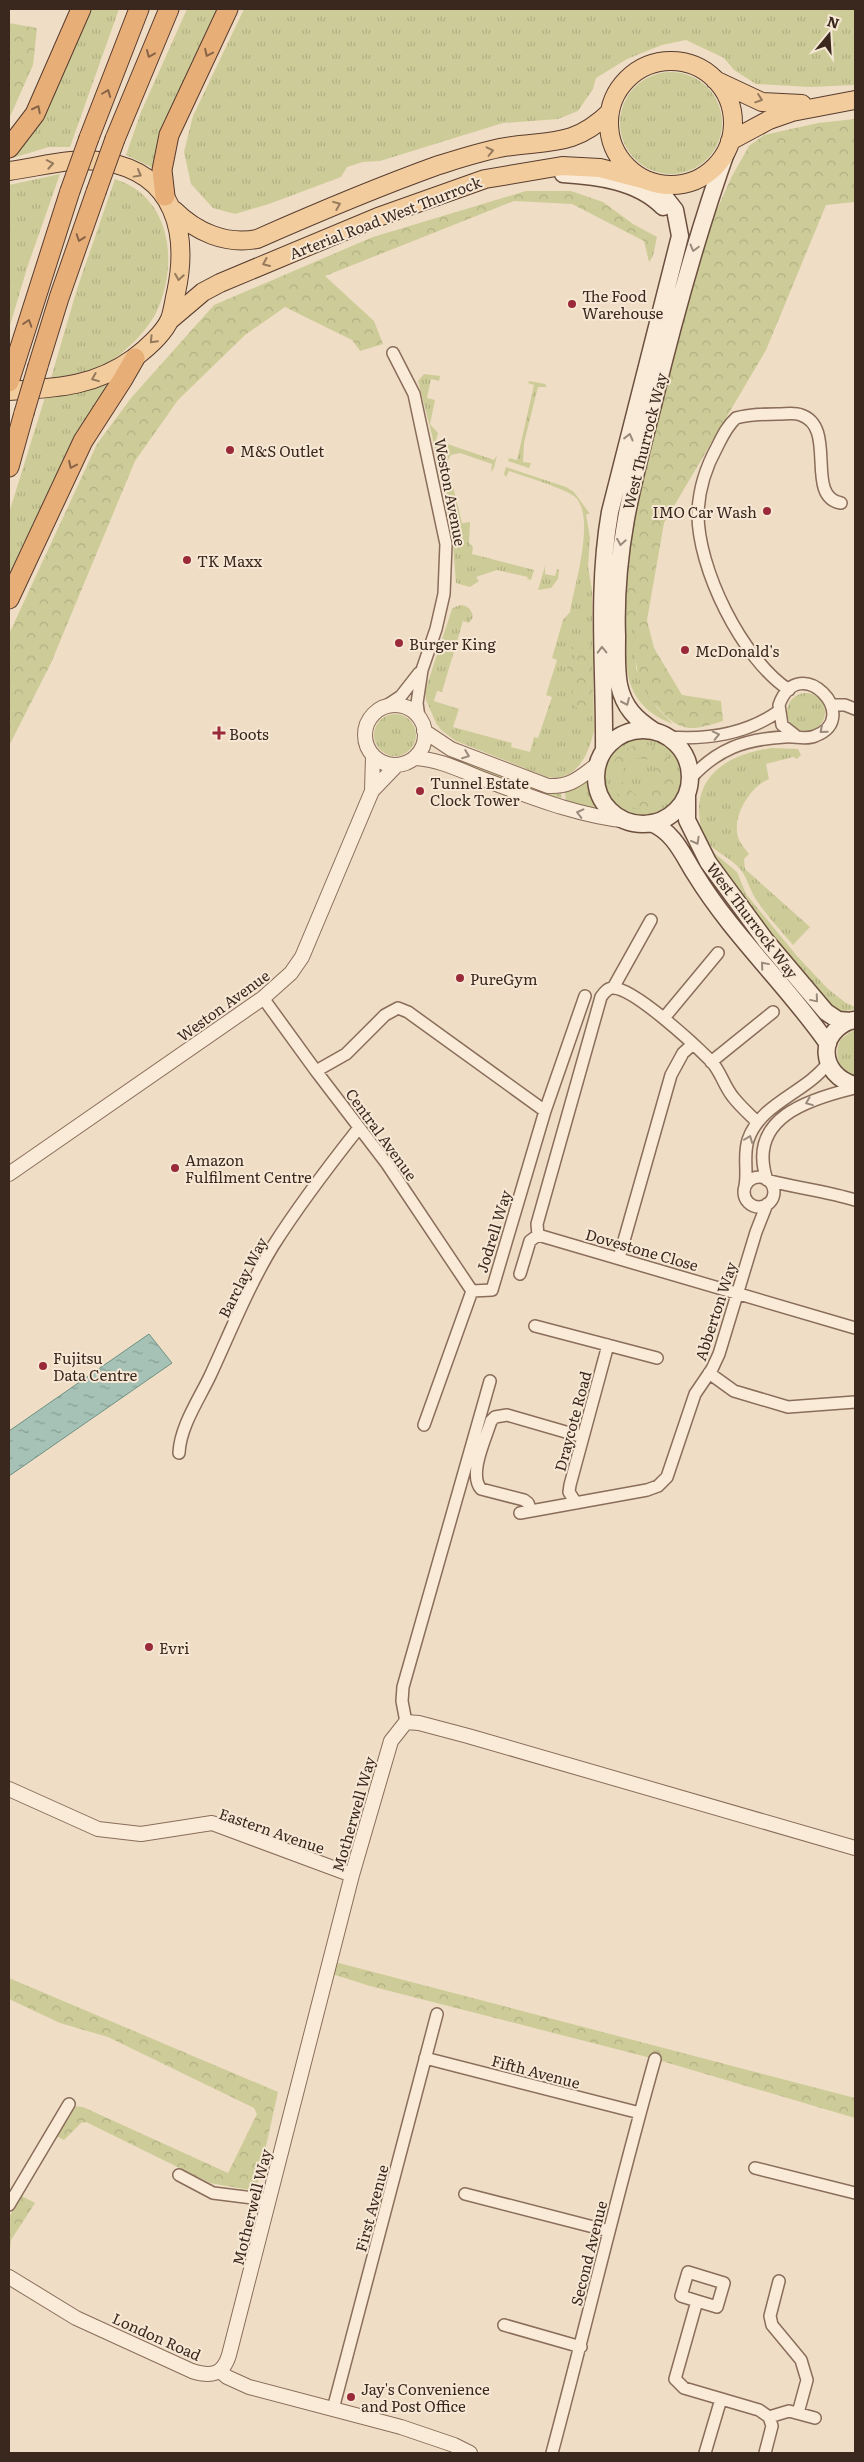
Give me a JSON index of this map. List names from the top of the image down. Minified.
{"streets":{"main road":["Arterial Road West Thurrock","West Thurrock Way"],"street":["Weston Avenue","Central Avenue","Jodrell Way","Dovestone Close","Barclay Way","Abberton Way","Draycote Road","Motherwell Way","Eastern Avenue","Fifth Avenue","First Avenue","Second Avenue","London Road"]},"crossings":[["Arterial Road West Thurrock","West Thurrock Way"],["Weston Avenue","Central Avenue"],["Central Avenue","Jodrell Way"],["Central Avenue","Barclay Way"],["Dovestone Close","Abberton Way"],["Abberton Way","Draycote Road"],["Motherwell Way","Eastern Avenue"],["Motherwell Way","London Road"],["Fifth Avenue","First Avenue"],["Fifth Avenue","Second Avenue"]],"places":{"other":["The Food Warehouse","M&S Outlet","IMO Car Wash","TK Maxx","Burger King","McDonald's","Tunnel Estate Clock Tower","PureGym","Amazon Fulfilment Centre","Fujitsu Data Centre","Evri","Jay's Convenience and Post Office"],"health":["Boots"]},"north":"top"}
